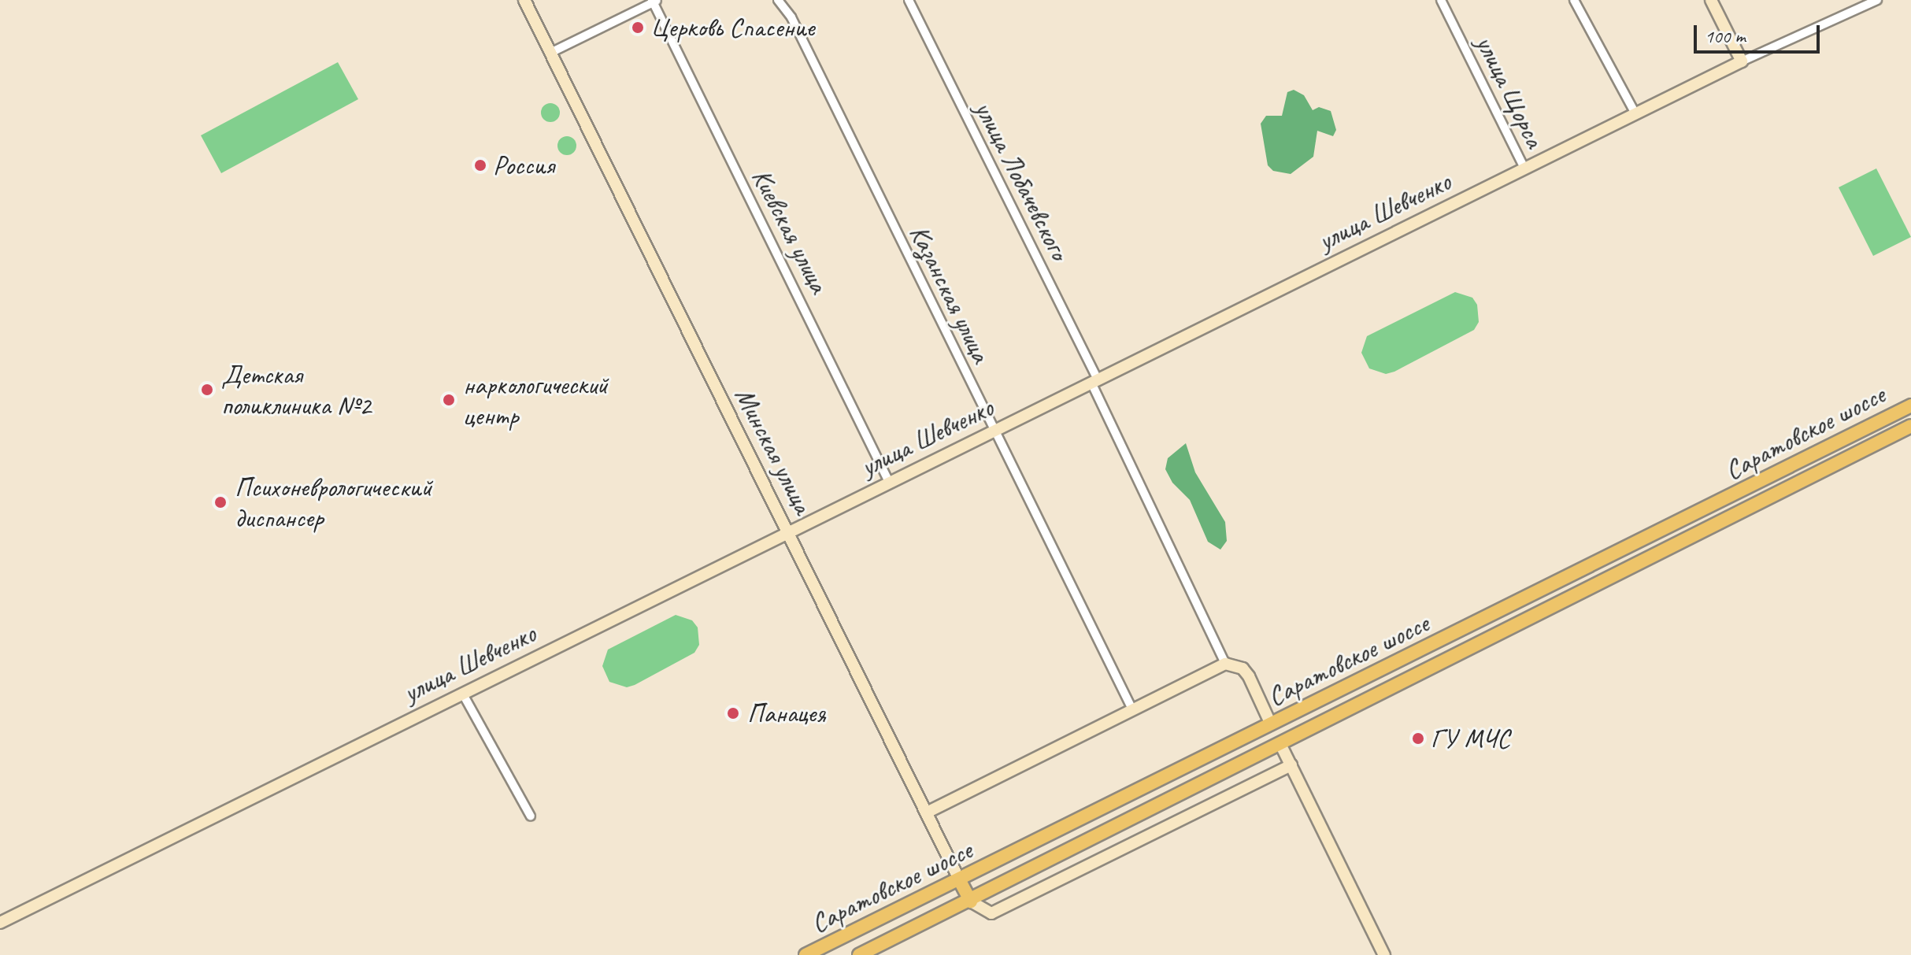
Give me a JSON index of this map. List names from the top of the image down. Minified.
{"streets":{"main road":["Саратовское шоссе","Минская улица"],"street":["улица Щорса","улица Лобачевского","улица Шевченко","Киевская улица","Казанская улица"]},"crossings":[["улица Щорса","улица Шевченко"],["улица Лобачевского","улица Шевченко"],["улица Шевченко","Киевская улица"],["улица Шевченко","Казанская улица"],["улица Шевченко","Минская улица"],["Саратовское шоссе","Минская улица"]],"places":["Церковь Спасение","Россия","Детская поликлиника №2","наркологический центр","Психоневрологический диспансер","Панацея","ГУ МЧС"],"scale_bar":"100 m"}
